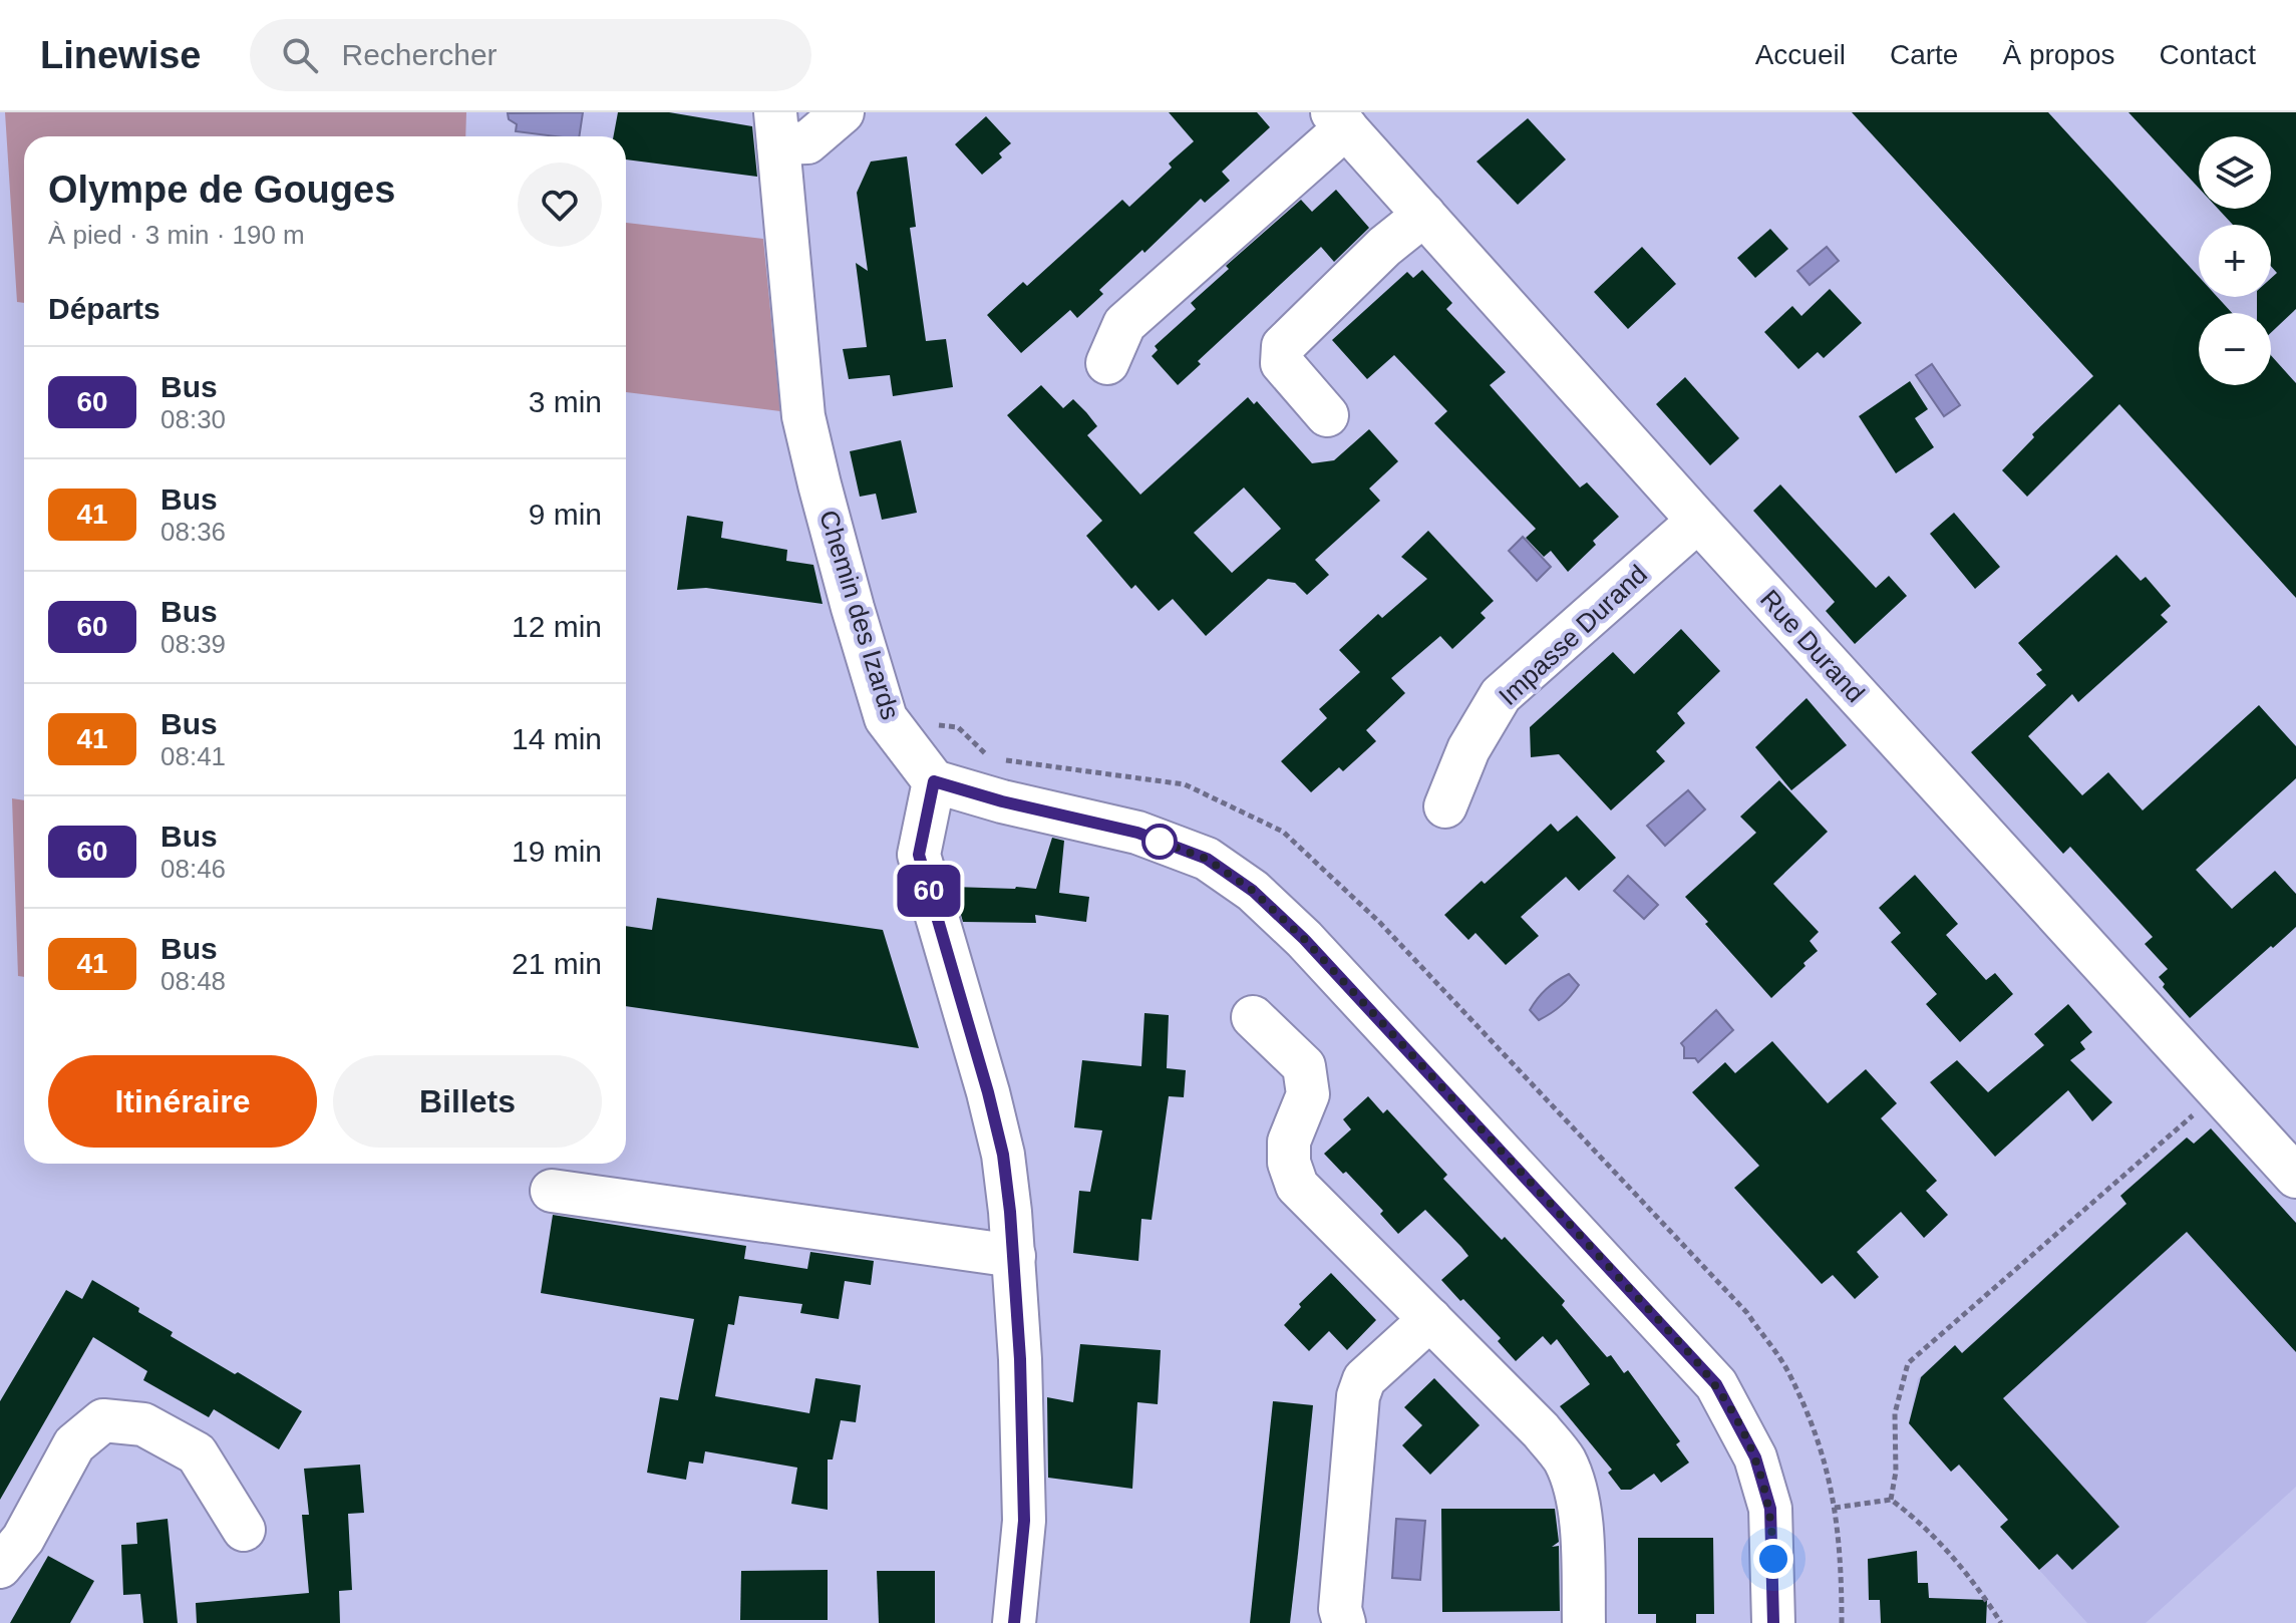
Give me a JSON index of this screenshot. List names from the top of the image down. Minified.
{"streets":{"street":["Chemin des Izards","Impasse Durand","Rue Durand"]},"crossings":[["Impasse Durand","Rue Durand"]],"lines":["bus line 60"],"page":{"header":"Linewise","search":"Rechercher","nav":["Accueil","Carte","À propos","Contact"],"on_map":"60","map_buttons":["+","−"],"heading":[["Olympe de Gouges","À pied · 3 min · 190 m"],"Départs"],"list":[{"mark":"60","name":"Bus","note":"08:30","value":"3 min"},{"mark":"41","name":"Bus","note":"08:36","value":"9 min"},{"mark":"60","name":"Bus","note":"08:39","value":"12 min"},{"mark":"41","name":"Bus","note":"08:41","value":"14 min"},{"mark":"60","name":"Bus","note":"08:46","value":"19 min"},{"mark":"41","name":"Bus","note":"08:48","value":"21 min"}],"buttons":["Itinéraire","Billets"]}}
